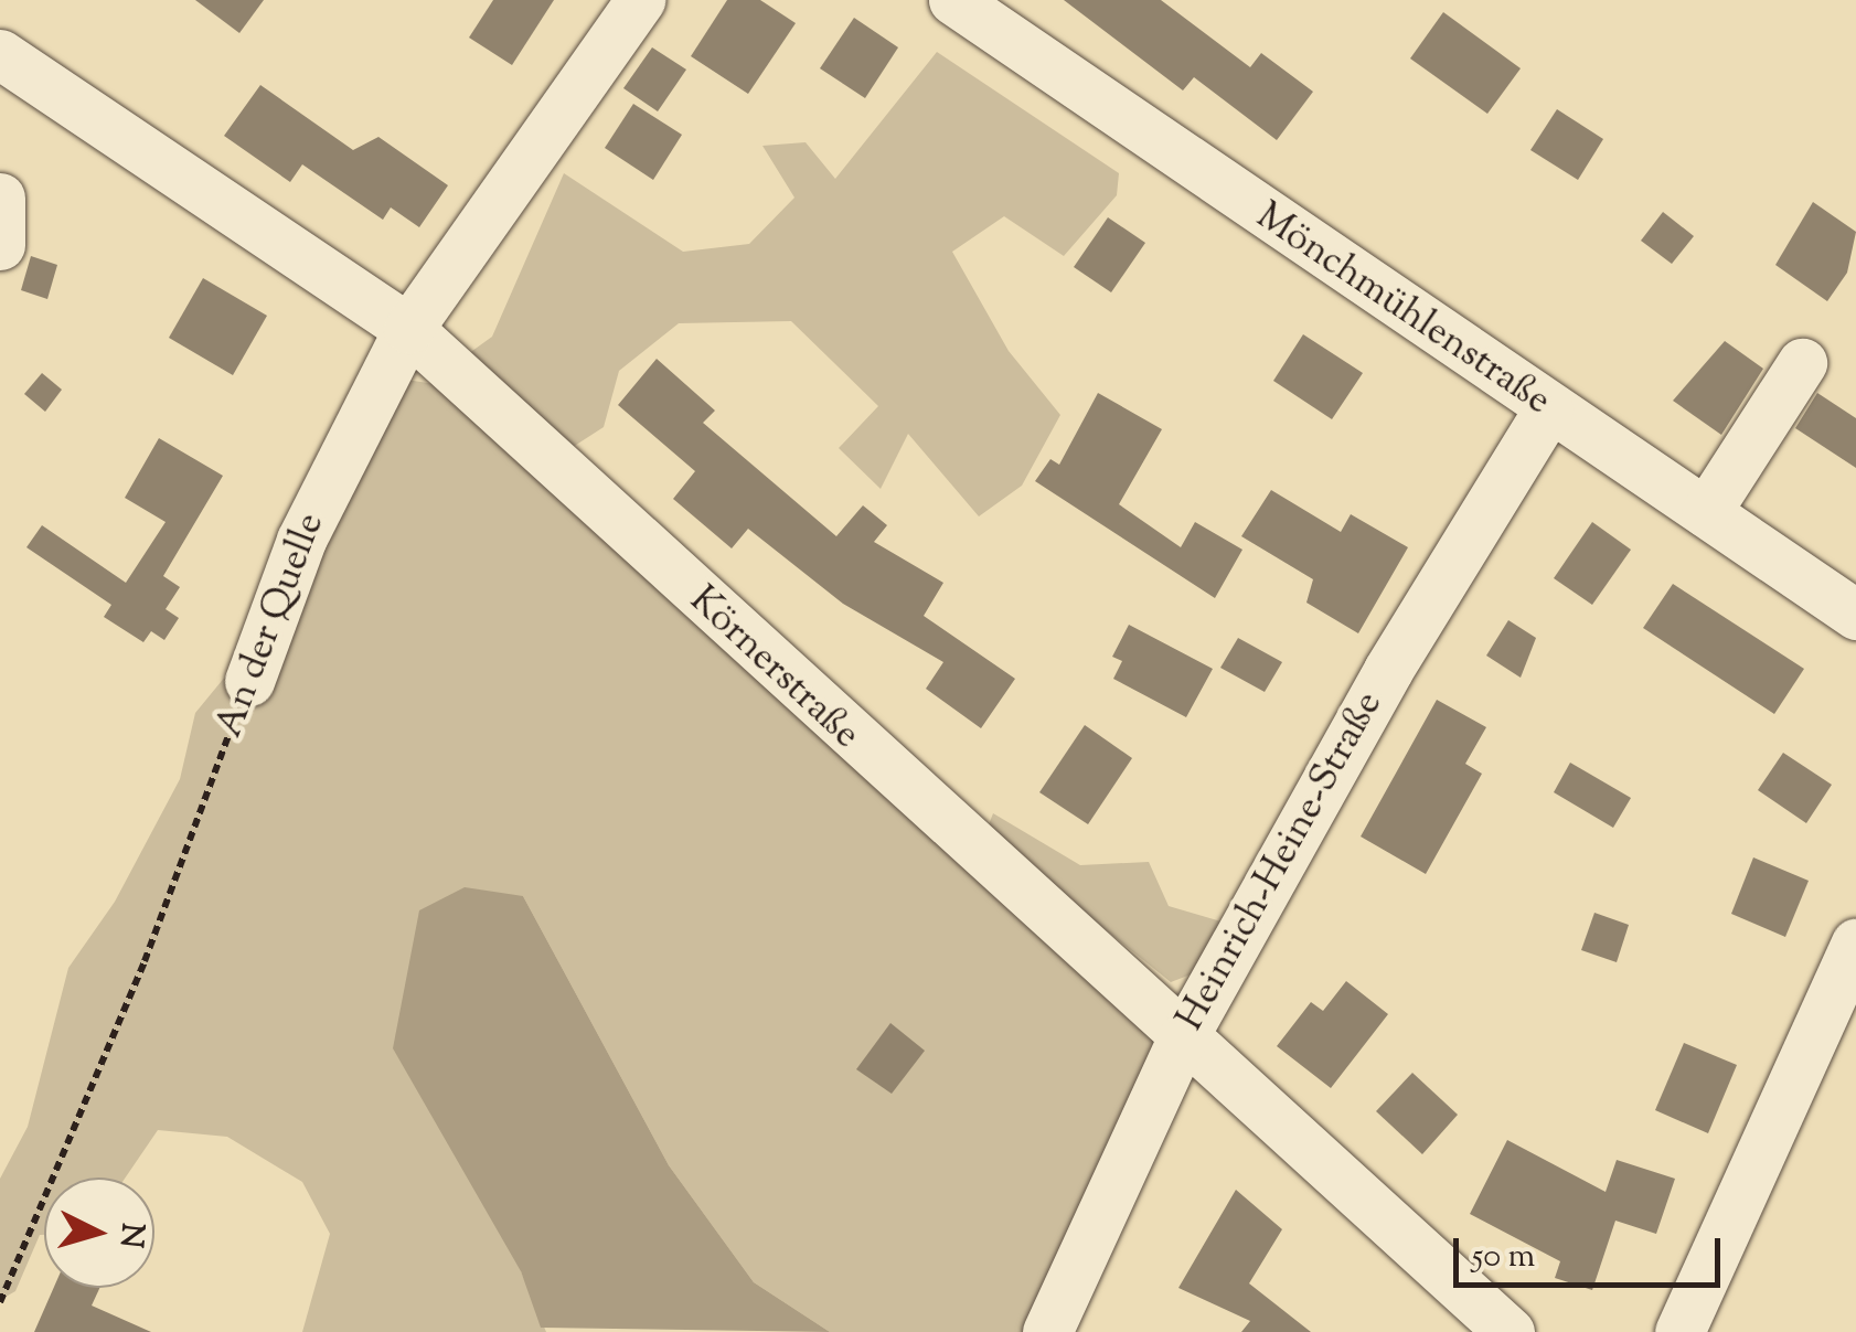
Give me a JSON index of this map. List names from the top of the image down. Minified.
{"streets":{"street":["Mönchmühlenstraße","An der Quelle","Körnerstraße","Heinrich-Heine-Straße"]},"crossings":[["Mönchmühlenstraße","Heinrich-Heine-Straße"],["An der Quelle","Körnerstraße"],["Körnerstraße","Heinrich-Heine-Straße"]],"scale_bar":"50 m","north":"right"}
